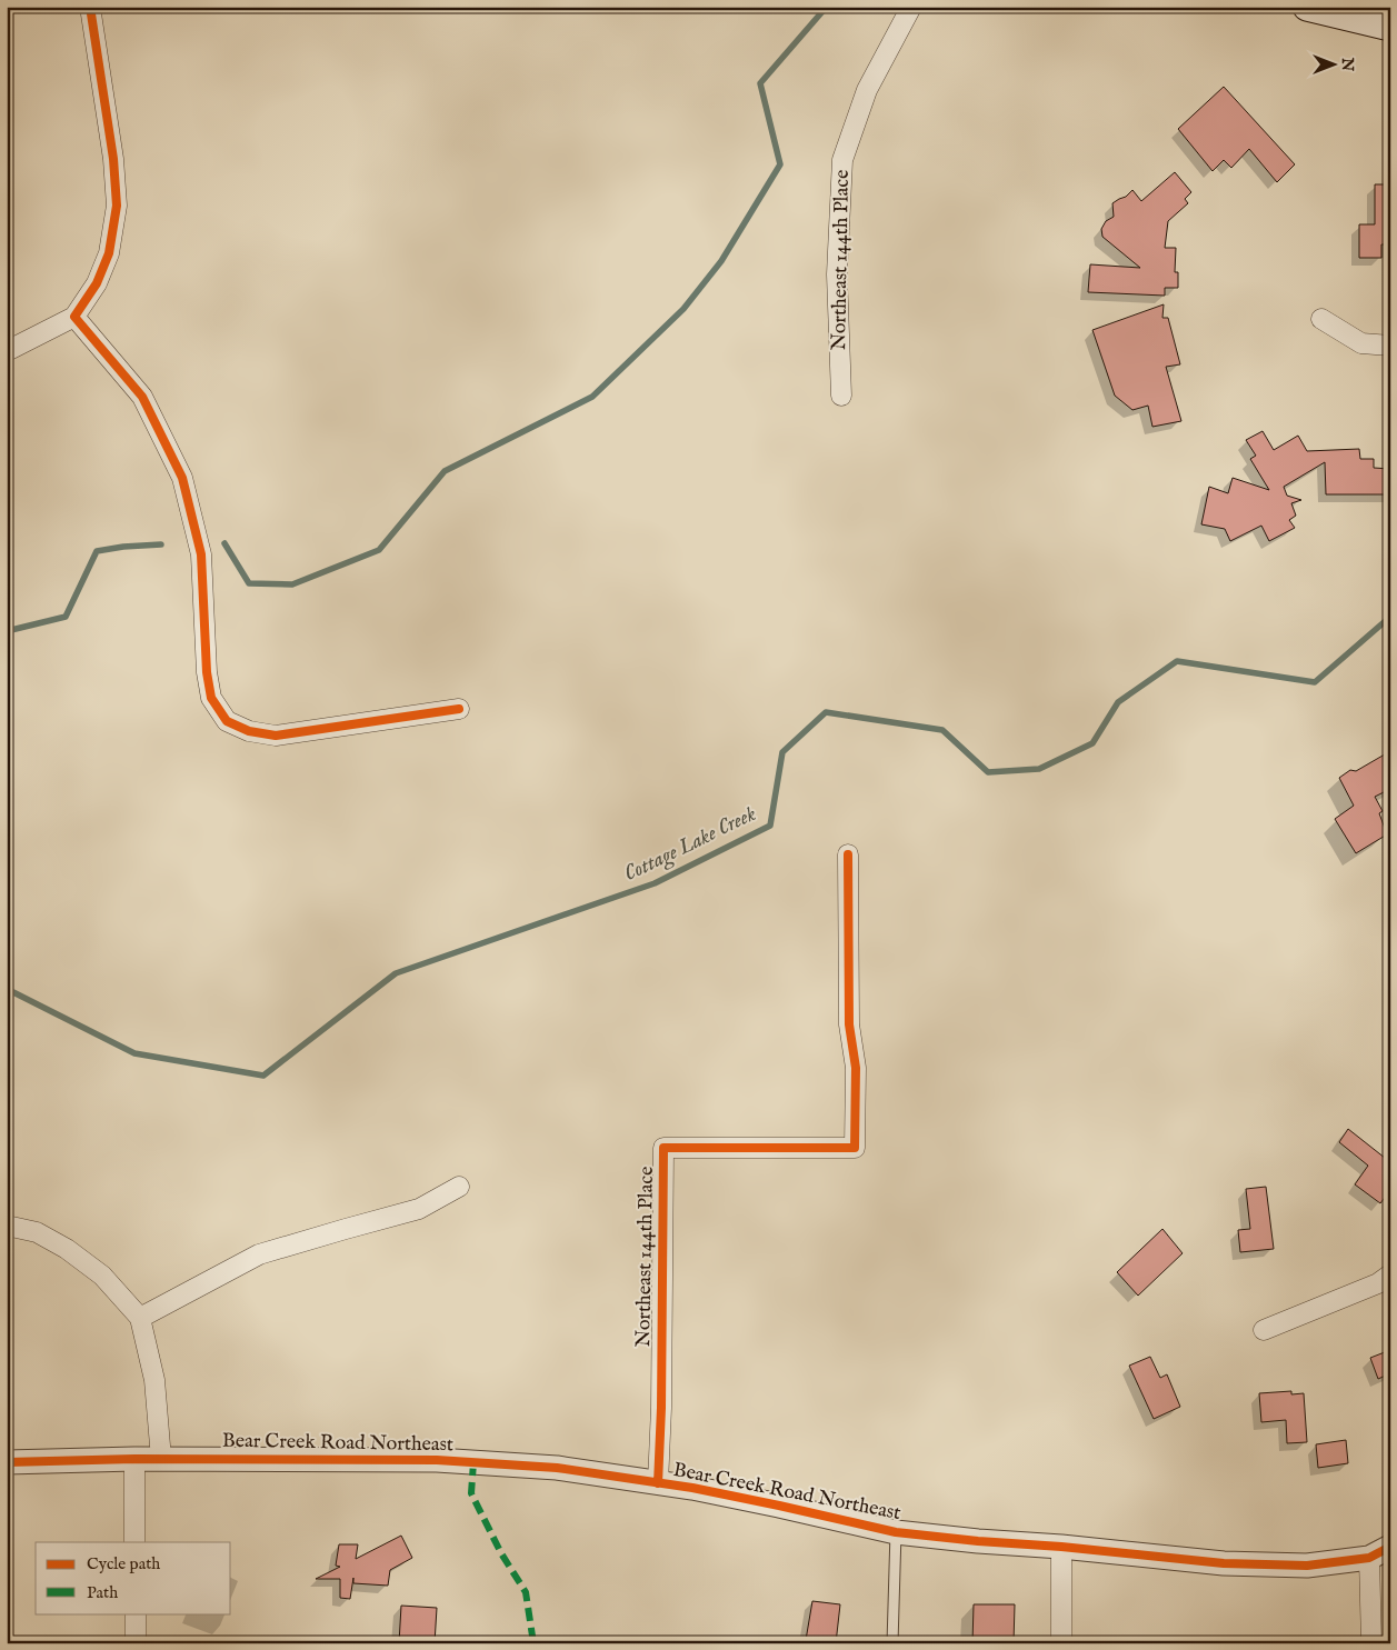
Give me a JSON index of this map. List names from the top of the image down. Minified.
{"streets":{"street":["Northeast 144th Place","Bear Creek Road Northeast"]},"crossings":[["Northeast 144th Place","Bear Creek Road Northeast"]],"water":["Cottage Lake Creek"],"legend":["Cycle path","Path"],"north":"right"}
